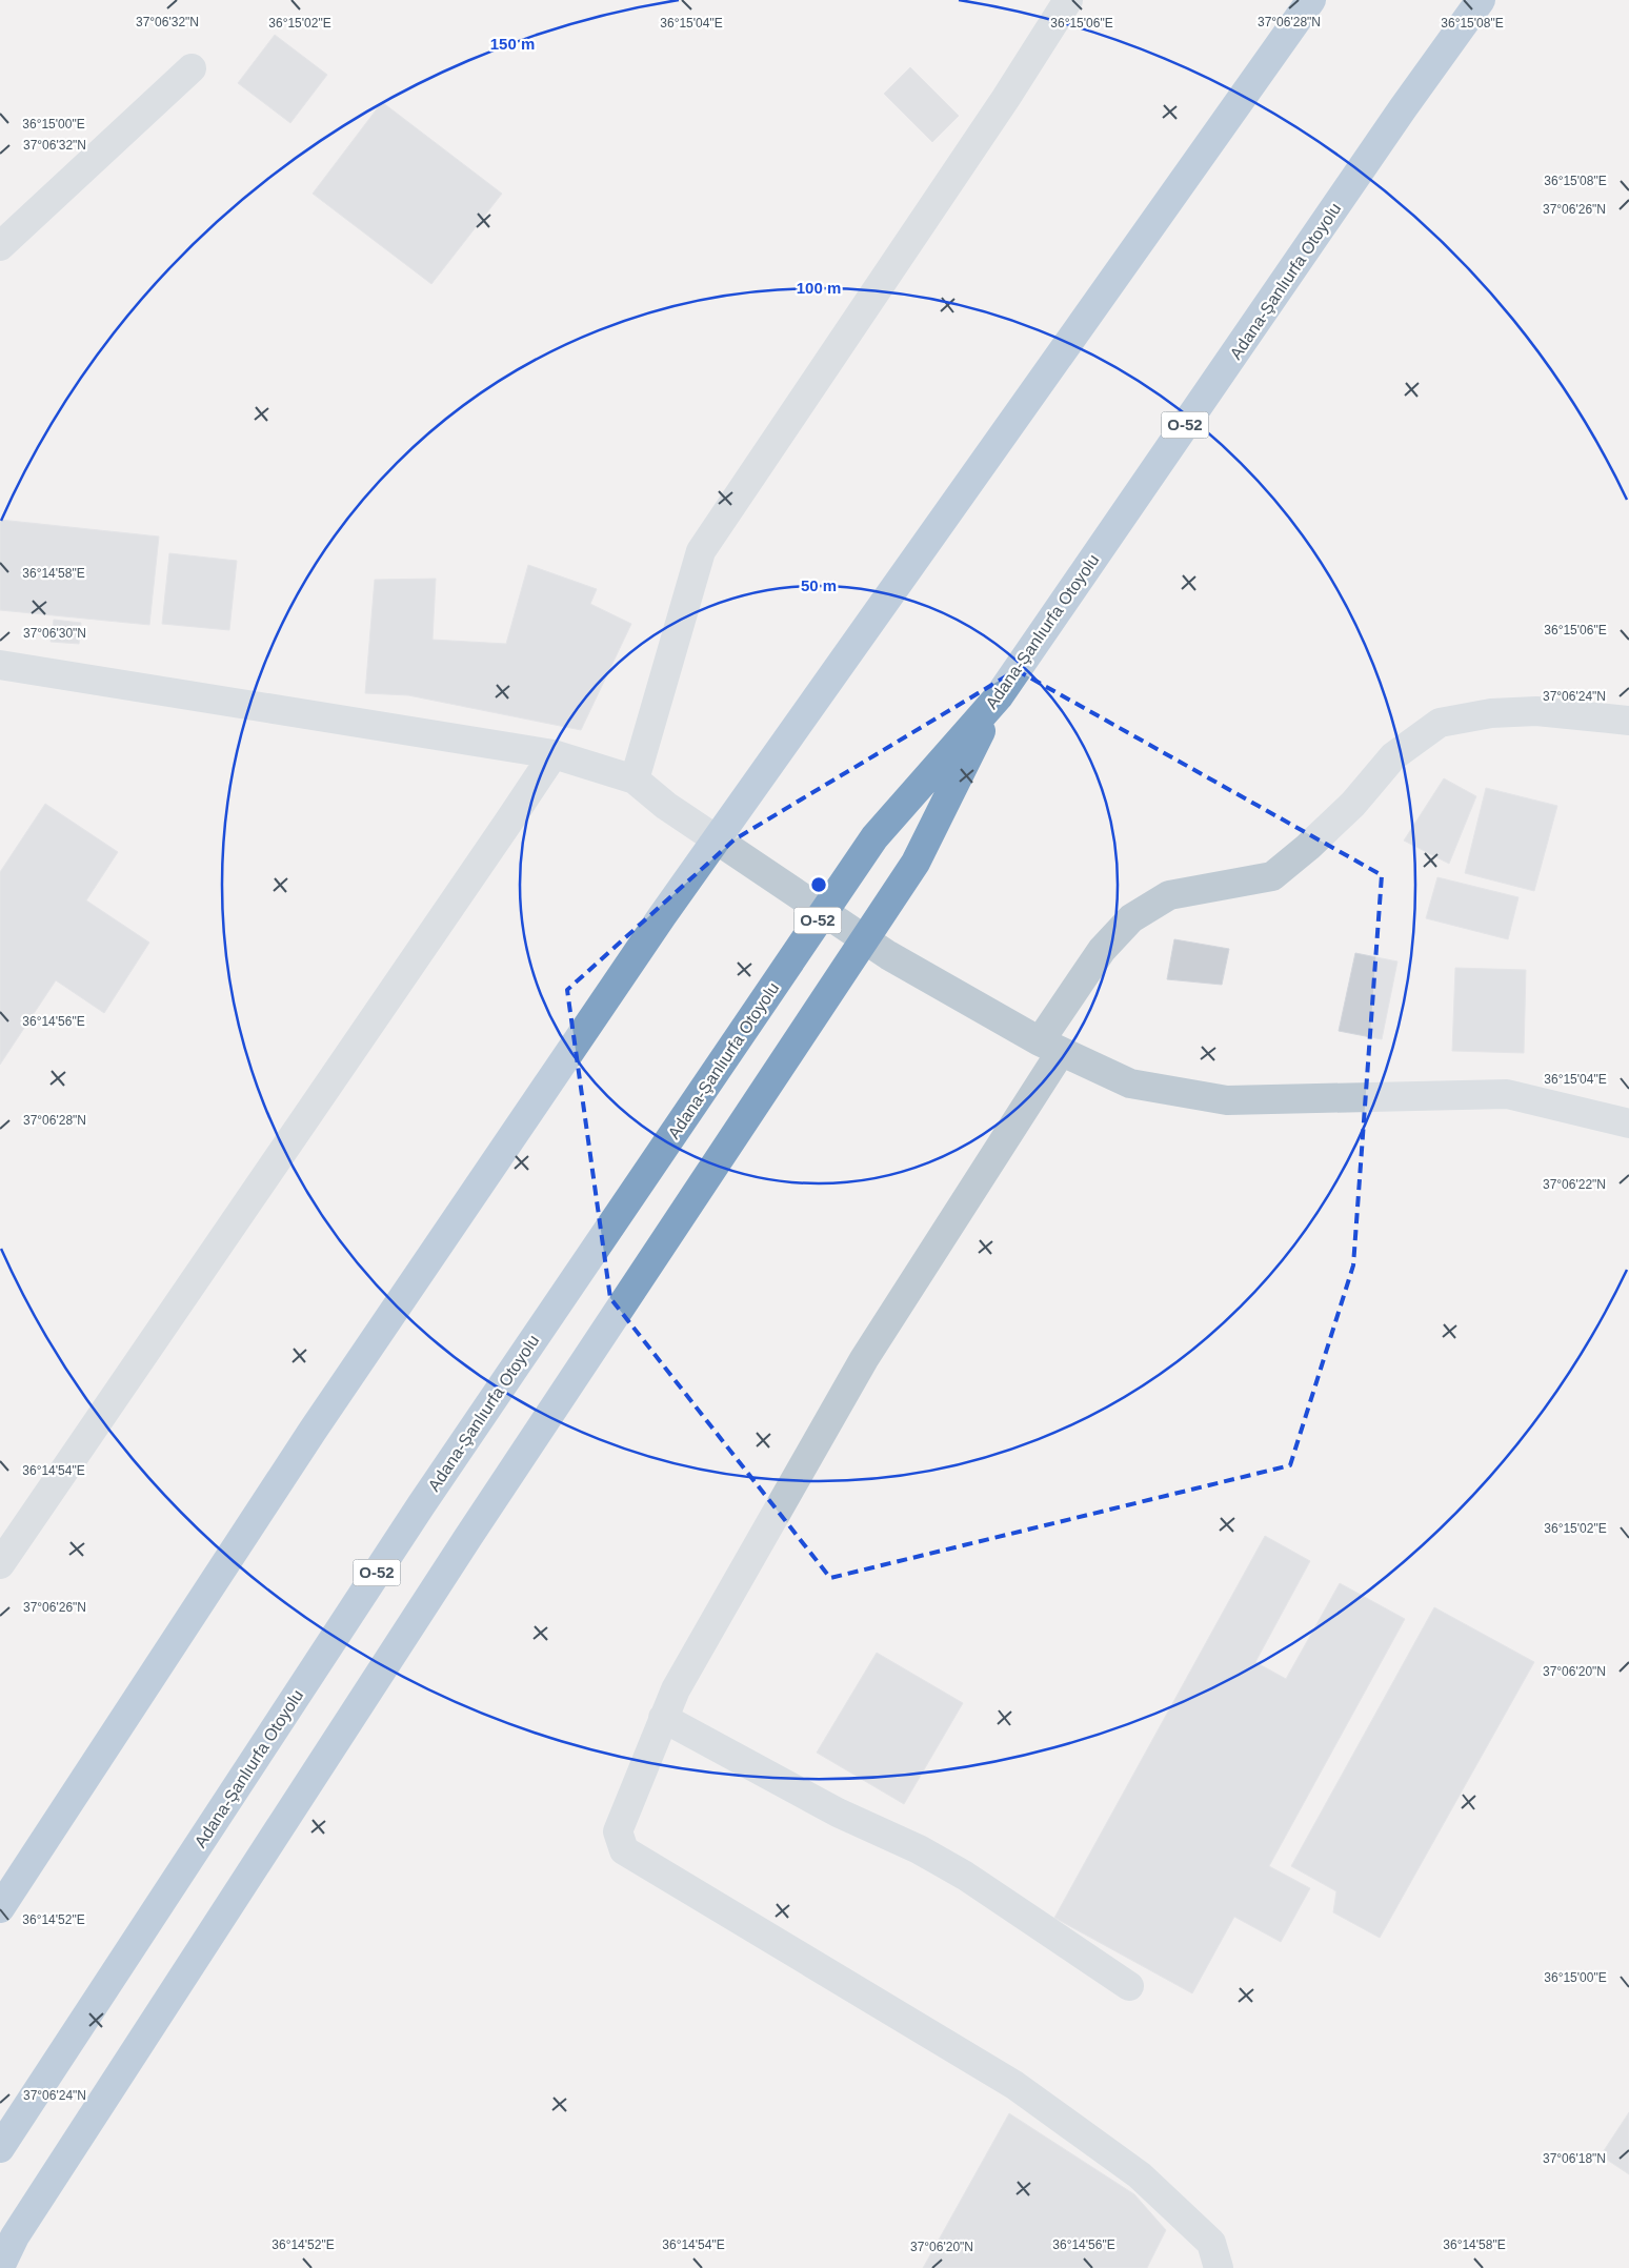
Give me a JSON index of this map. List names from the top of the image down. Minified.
{"streets":{"highway":["Adana-Şanlıurfa Otoyolu","O-52"]},"coordinates":["37°06'32\"N","37°06'28\"N","36°15'02\"E","36°15'04\"E","36°15'06\"E","36°15'08\"E","36°15'00\"E","37°06'26\"N","36°14'58\"E","37°06'30\"N","37°06'24\"N","36°14'56\"E","37°06'22\"N","36°14'54\"E","37°06'20\"N","36°14'52\"E","37°06'18\"N"],"rings":["150 m","100 m","50 m"]}
